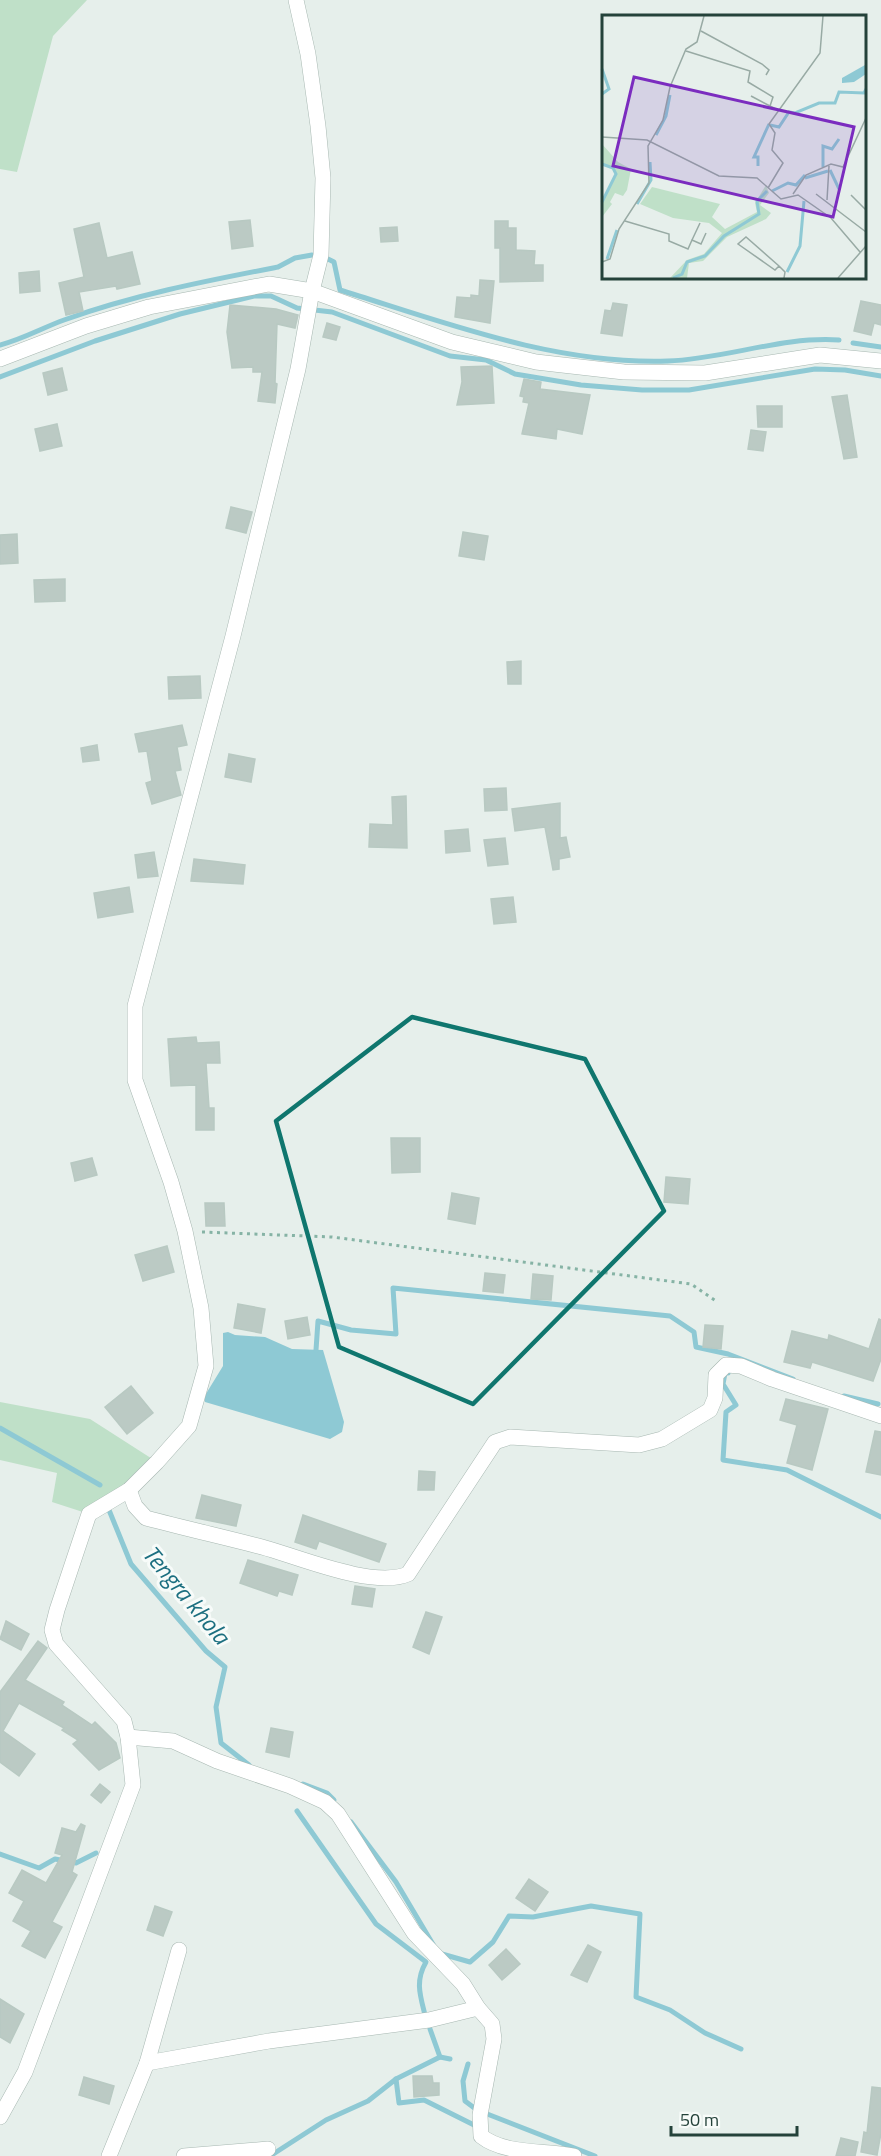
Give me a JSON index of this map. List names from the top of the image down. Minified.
{"water":["Tengra khola"],"scale_bar":"50 m"}
